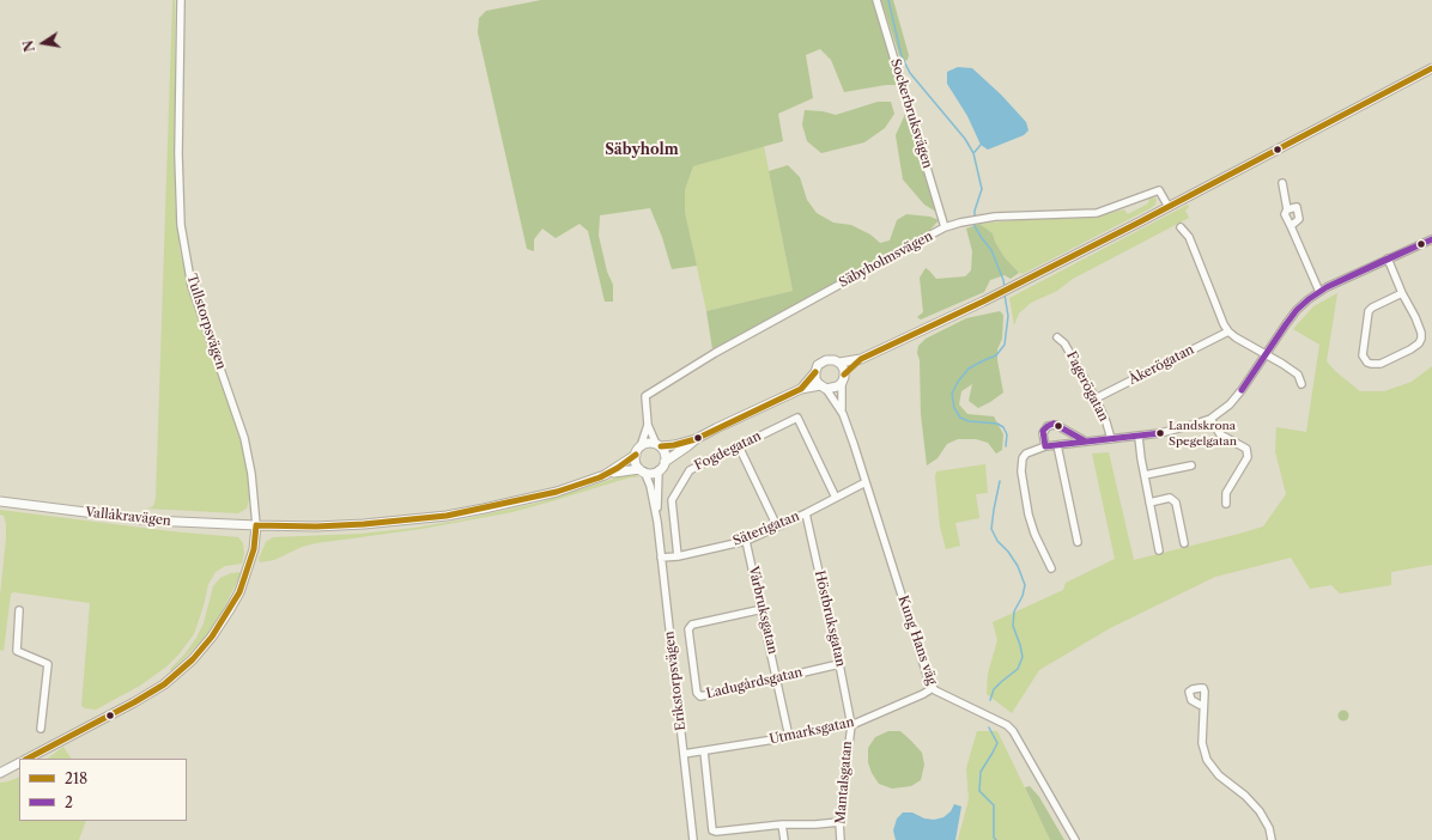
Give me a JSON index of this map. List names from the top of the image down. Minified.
{"streets":{"main road":["Vallåkravägen"],"street":["Sockerbruksvägen","Säbyholmsvägen","Tullstorpsvägen","Åkerögatan","Fagerögatan","Fogdegatan","Säterigatan","Vårbruksgatan","Höstbruksgatan","Kung Hans väg","Erikstorpsvägen","Ladugårdsgatan","Utmarksgatan","Mantalsgatan"]},"crossings":[["Sockerbruksvägen","Säbyholmsvägen"],["Säbyholmsvägen","Erikstorpsvägen"],["Tullstorpsvägen","Vallåkravägen"],["Åkerögatan","Fagerögatan"],["Fogdegatan","Säterigatan"],["Säterigatan","Vårbruksgatan"],["Säterigatan","Höstbruksgatan"],["Säterigatan","Kung Hans väg"],["Säterigatan","Erikstorpsvägen"],["Vårbruksgatan","Ladugårdsgatan"],["Vårbruksgatan","Utmarksgatan"],["Höstbruksgatan","Ladugårdsgatan"],["Höstbruksgatan","Utmarksgatan"],["Höstbruksgatan","Mantalsgatan"],["Kung Hans väg","Utmarksgatan"],["Erikstorpsvägen","Utmarksgatan"],["Utmarksgatan","Mantalsgatan"]],"districts":["Säbyholm"],"places":["Landskrona Spegelgatan"],"lines":["transit line 218","transit line 2"],"legend":["218","2"],"north":"left"}
